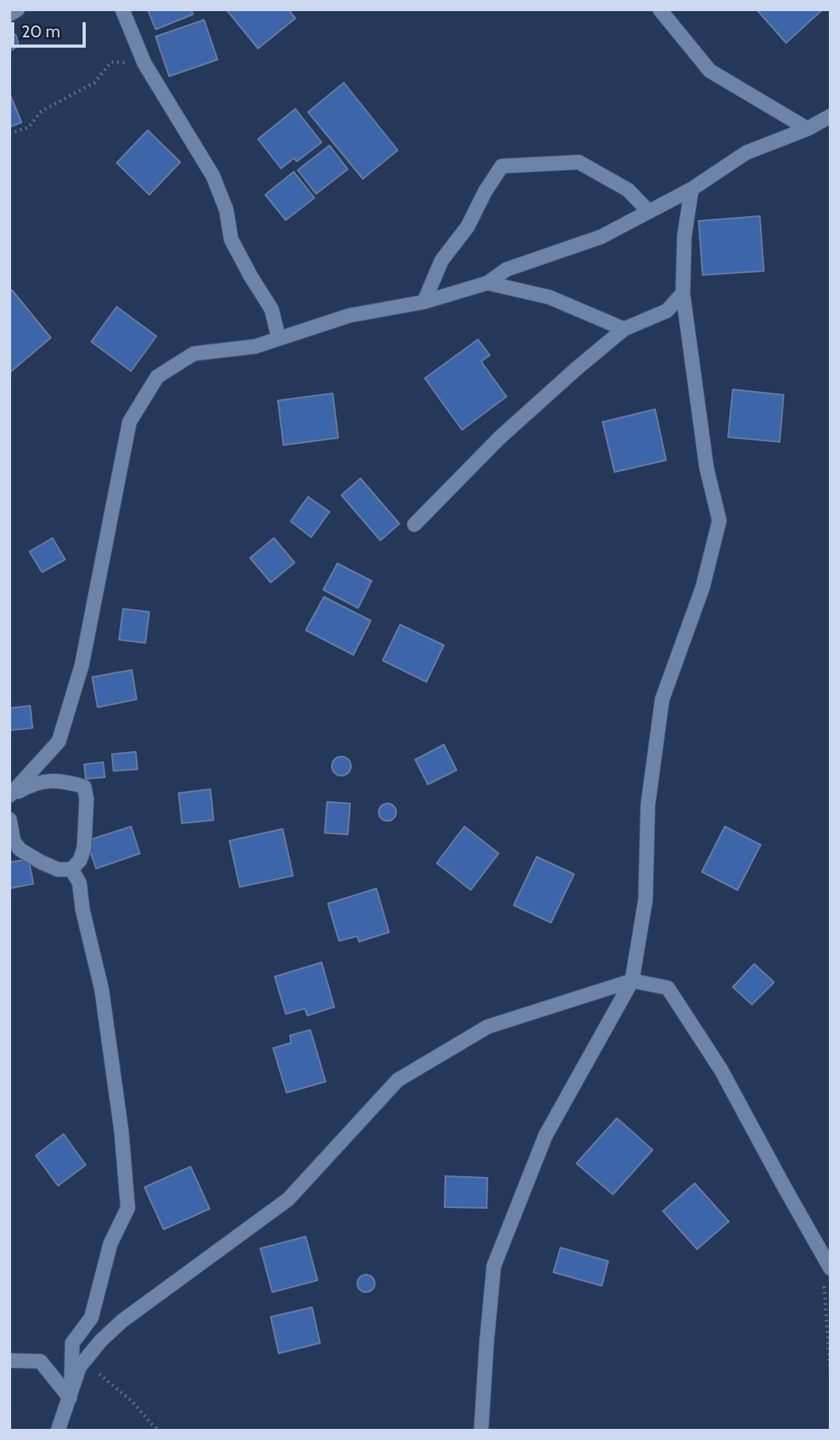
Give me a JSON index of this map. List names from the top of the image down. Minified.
{"scale_bar":"20 m"}
